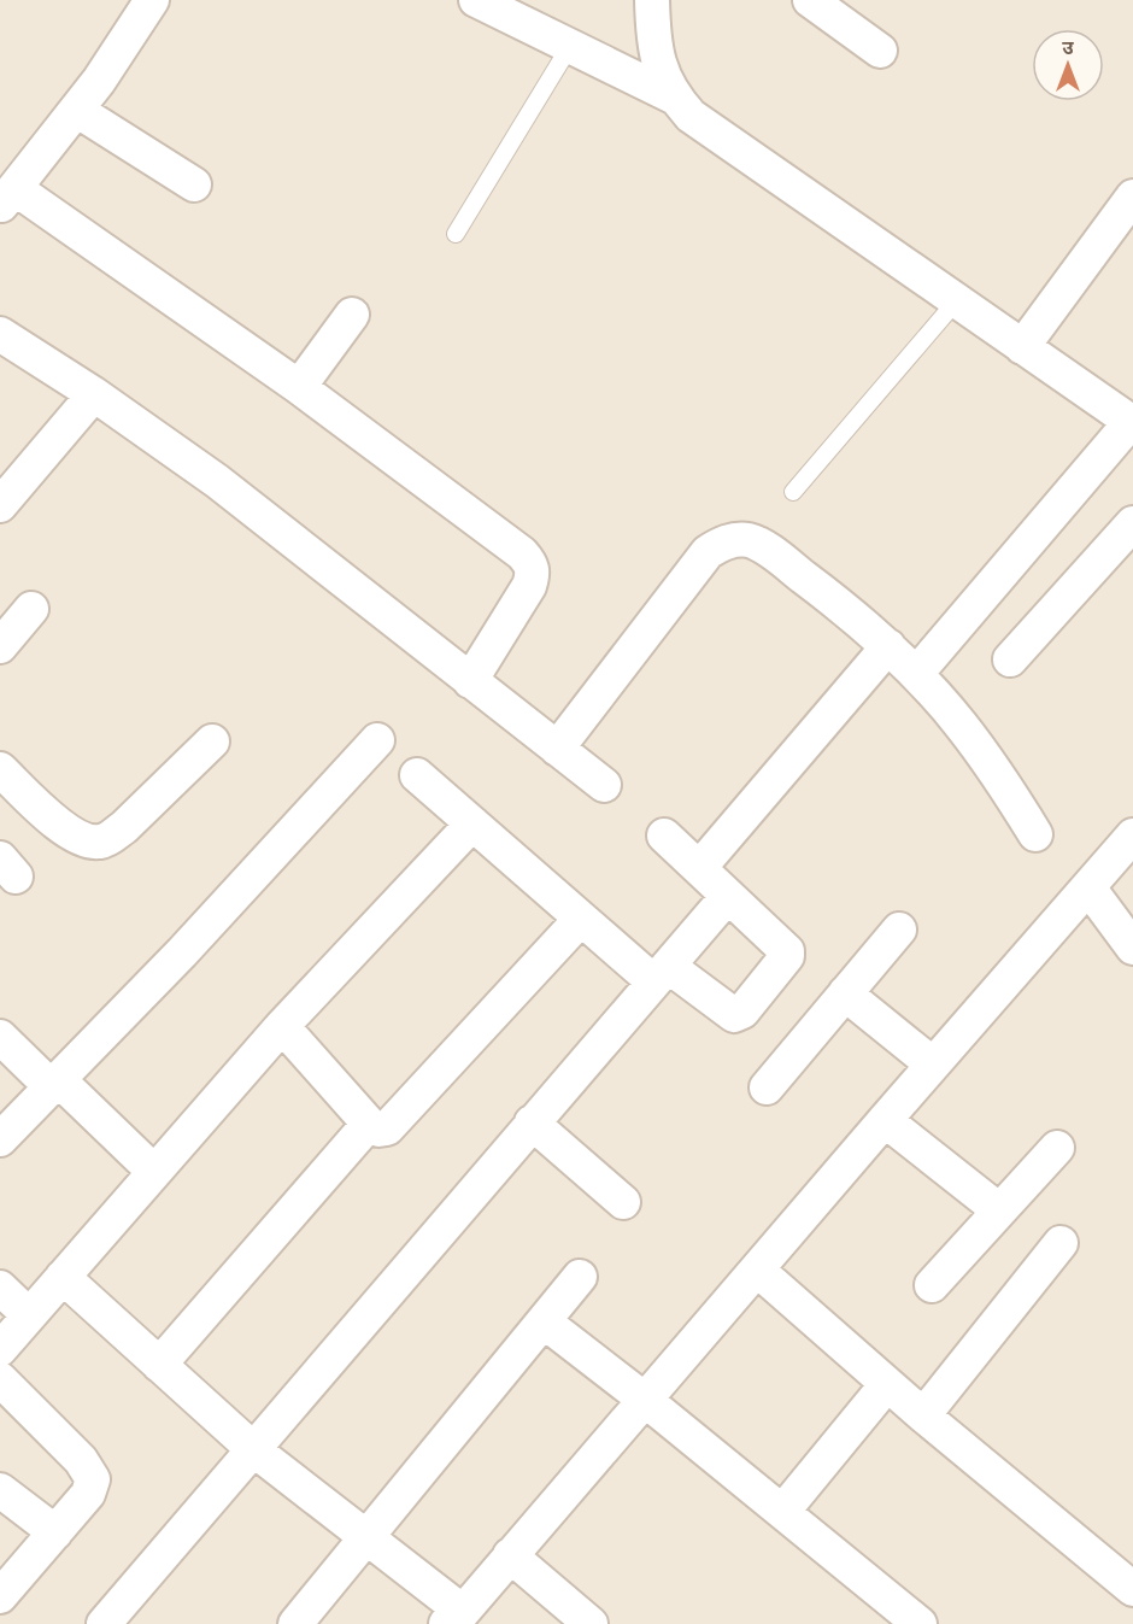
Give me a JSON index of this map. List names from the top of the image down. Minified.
{"north":"top"}
